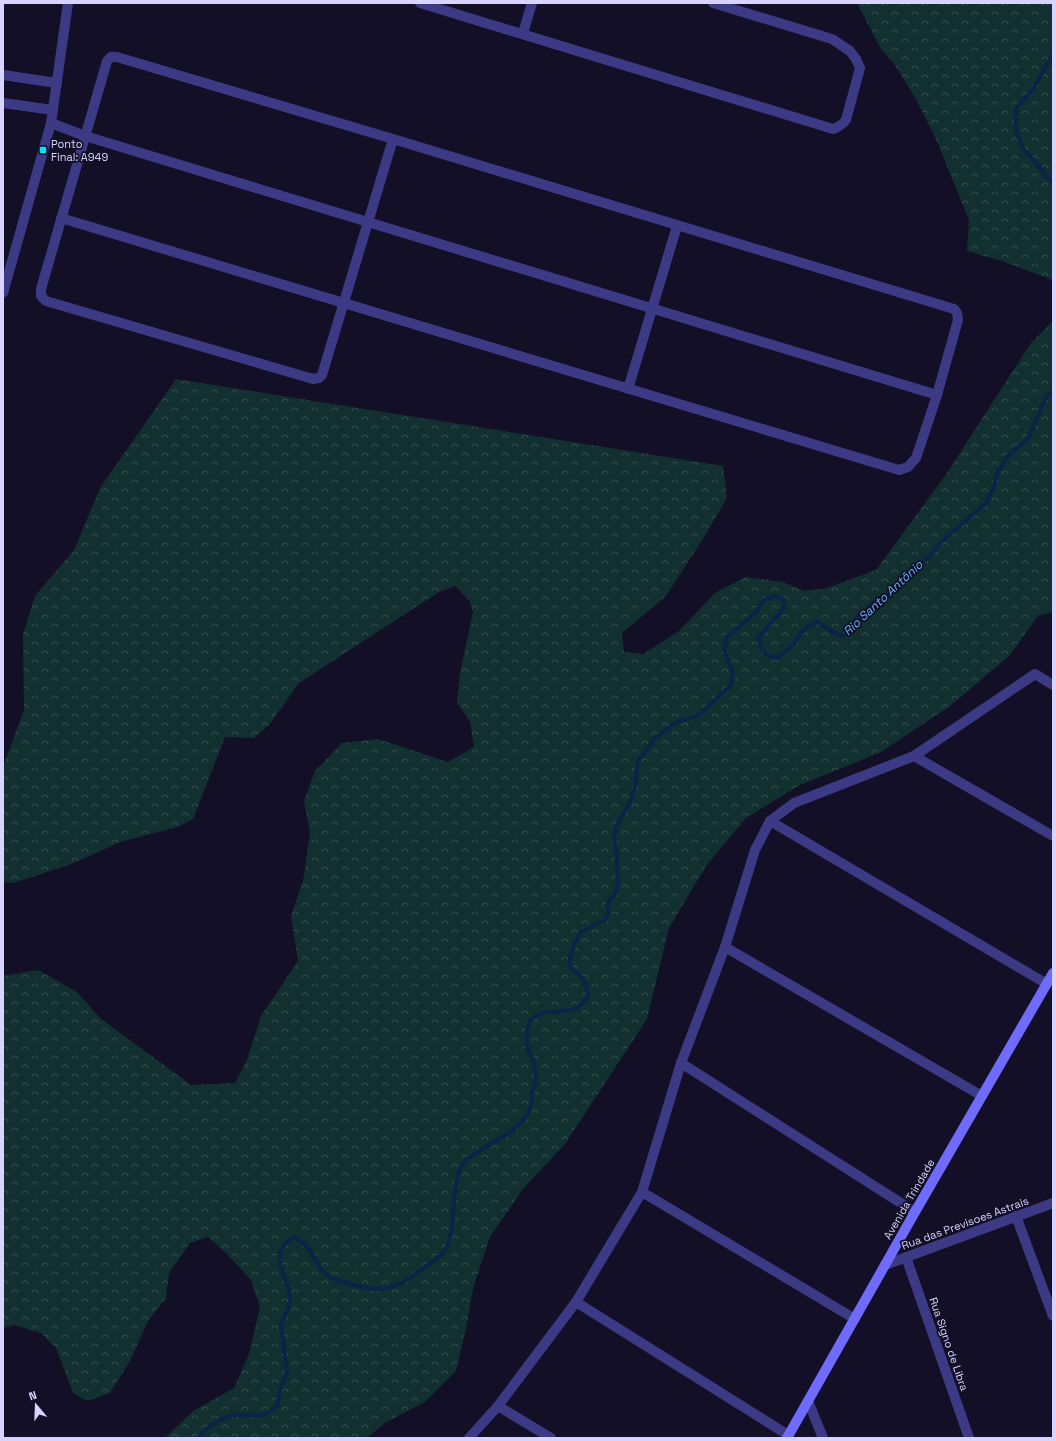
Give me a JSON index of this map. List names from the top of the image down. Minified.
{"streets":{"main road":["Avenida Trindade"],"street":["Rua das Previsoes Astrais","Rua Signo de Libra"]},"crossings":[["Avenida Trindade","Rua das Previsoes Astrais"],["Rua das Previsoes Astrais","Rua Signo de Libra"]],"water":["Rio Santo Antônio"],"places":{"transit":["Ponto Final: A949"]},"north":"top"}
